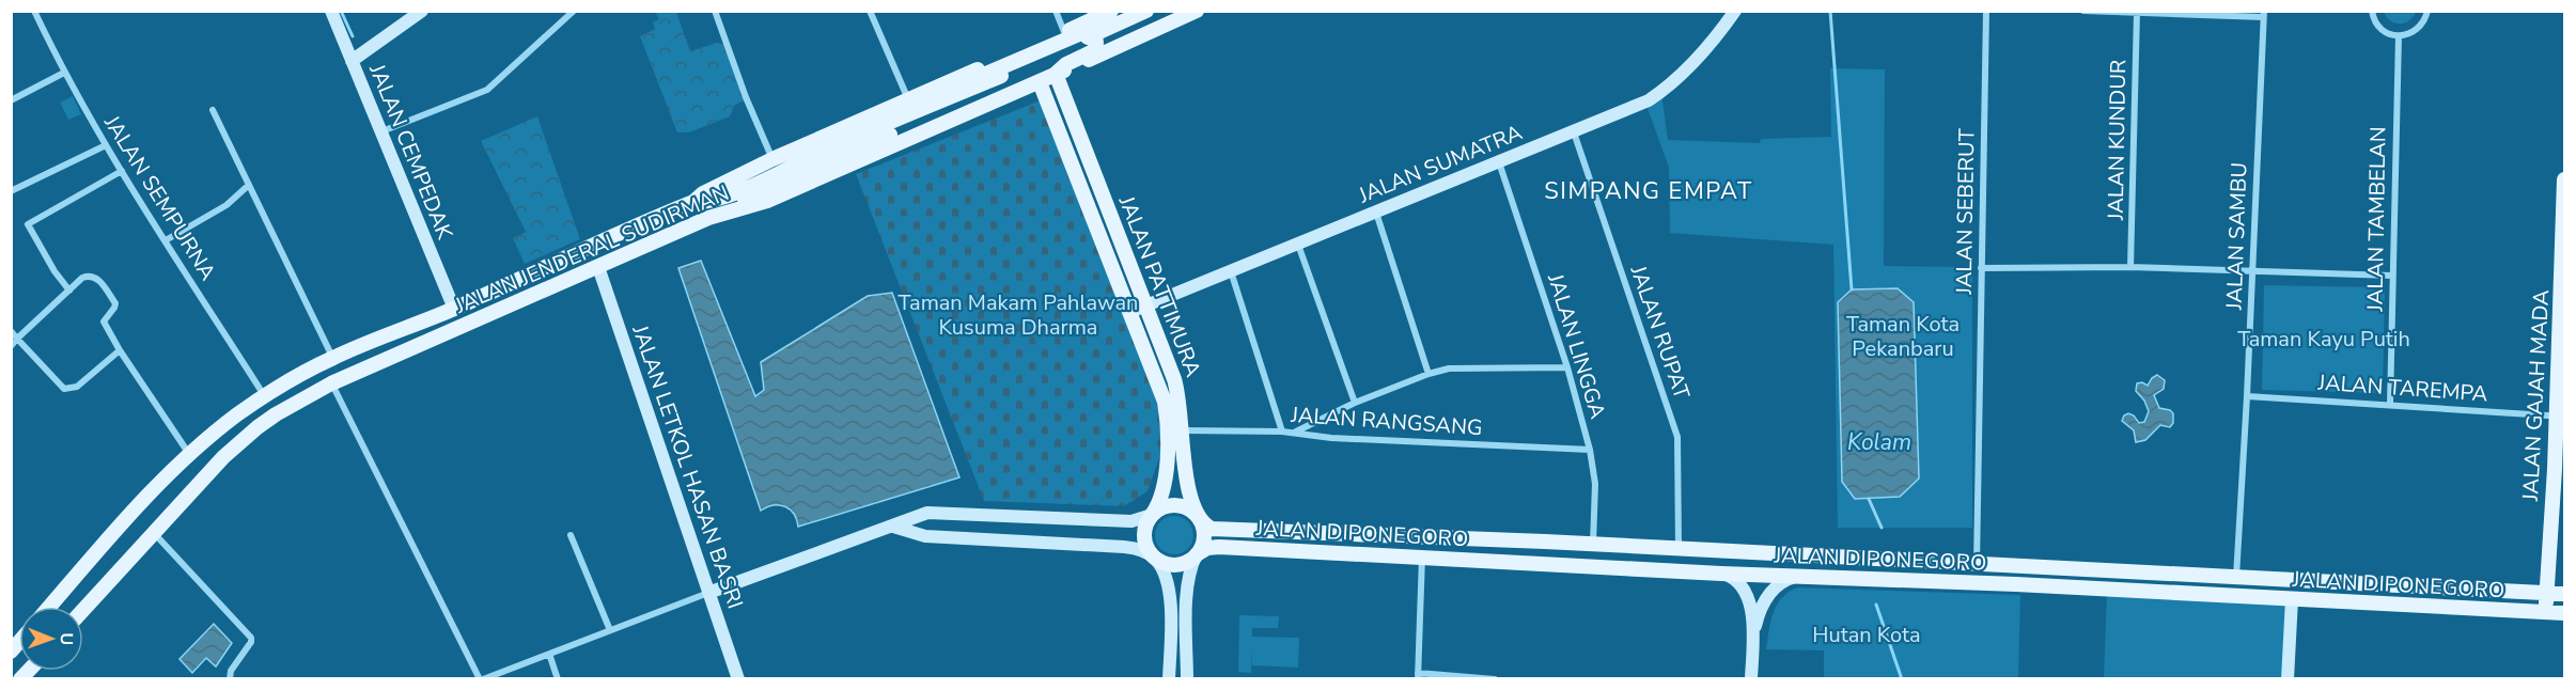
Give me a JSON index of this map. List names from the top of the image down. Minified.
{"streets":{"main road":["JALAN JENDERAL SUDIRMAN","JALAN PATTIMURA","JALAN GAJAH MADA","JALAN DIPONEGORO"],"street":["JALAN KUNDUR","JALAN CEMPEDAK","JALAN SUMATRA","JALAN SEMPURNA","JALAN SEBERUT","JALAN TAMBELAN","JALAN SAMBU","JALAN RUPAT","JALAN LINGGA","JALAN TAREMPA","JALAN RANGSANG","JALAN LETKOL HASAN BASRI"]},"crossings":[["JALAN CEMPEDAK","JALAN JENDERAL SUDIRMAN"],["JALAN SUMATRA","JALAN PATTIMURA"],["JALAN SUMATRA","JALAN RUPAT"],["JALAN SUMATRA","JALAN LINGGA"],["JALAN SEMPURNA","JALAN JENDERAL SUDIRMAN"],["JALAN SEBERUT","JALAN DIPONEGORO"],["JALAN TAMBELAN","JALAN TAREMPA"],["JALAN SAMBU","JALAN TAREMPA"],["JALAN SAMBU","JALAN DIPONEGORO"],["JALAN JENDERAL SUDIRMAN","JALAN PATTIMURA"],["JALAN JENDERAL SUDIRMAN","JALAN LETKOL HASAN BASRI"],["JALAN PATTIMURA","JALAN RANGSANG"],["JALAN PATTIMURA","JALAN DIPONEGORO"],["JALAN RUPAT","JALAN DIPONEGORO"],["JALAN LINGGA","JALAN RANGSANG"],["JALAN LINGGA","JALAN DIPONEGORO"],["JALAN TAREMPA","JALAN GAJAH MADA"],["JALAN GAJAH MADA","JALAN DIPONEGORO"]],"districts":["SIMPANG EMPAT"],"water":["Kolam"],"parks":["Taman Makam Pahlawan Kusuma Dharma","Taman Kota Pekanbaru","Taman Kayu Putih","Hutan Kota"],"north":"right"}
